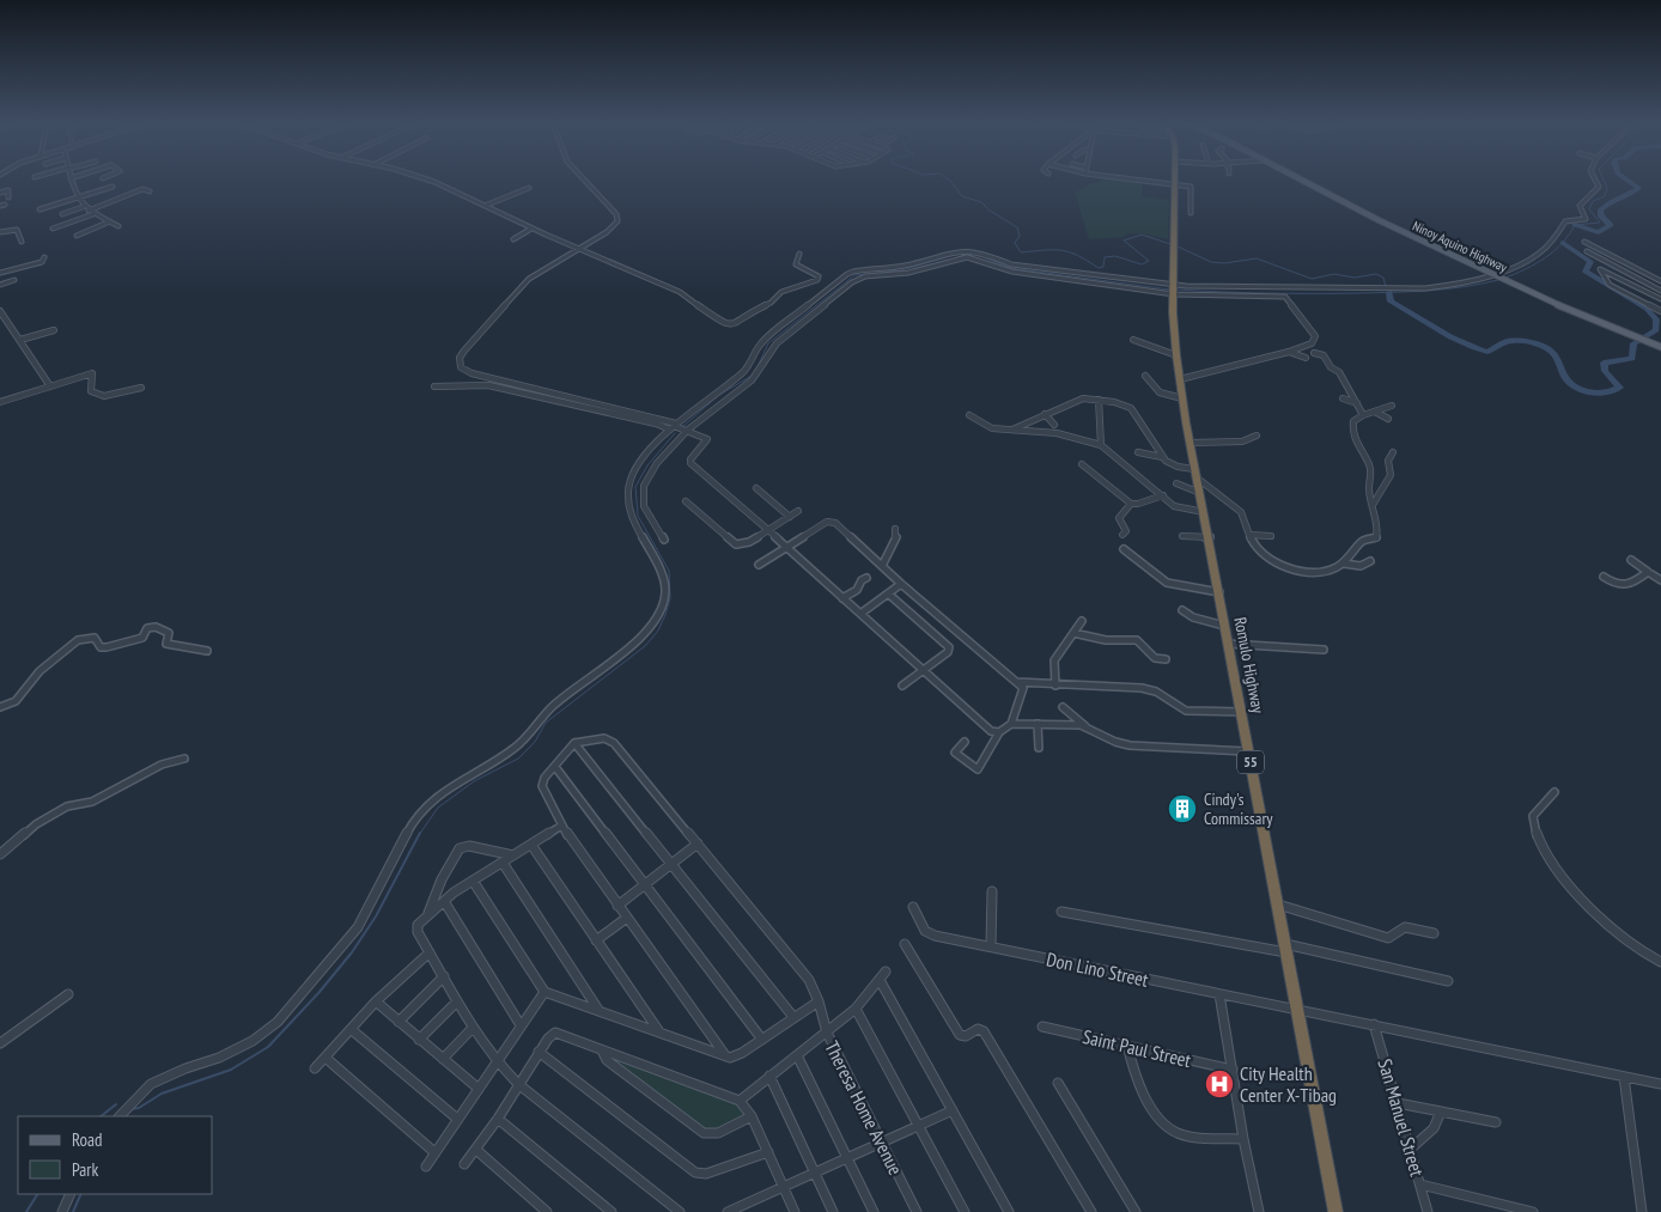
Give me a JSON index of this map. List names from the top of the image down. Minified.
{"streets":{"highway":["Romulo Highway","55"],"main road":["Ninoy Aquino Highway"],"street":["Don Lino Street","Saint Paul Street","Theresa Home Avenue","San Manuel Street"]},"crossings":[["Romulo Highway","Don Lino Street"],["Don Lino Street","San Manuel Street"]],"places":{"building":["Cindy's Commissary"],"hospital":["City Health Center X-Tibag"]},"legend":["Road","Park"]}
